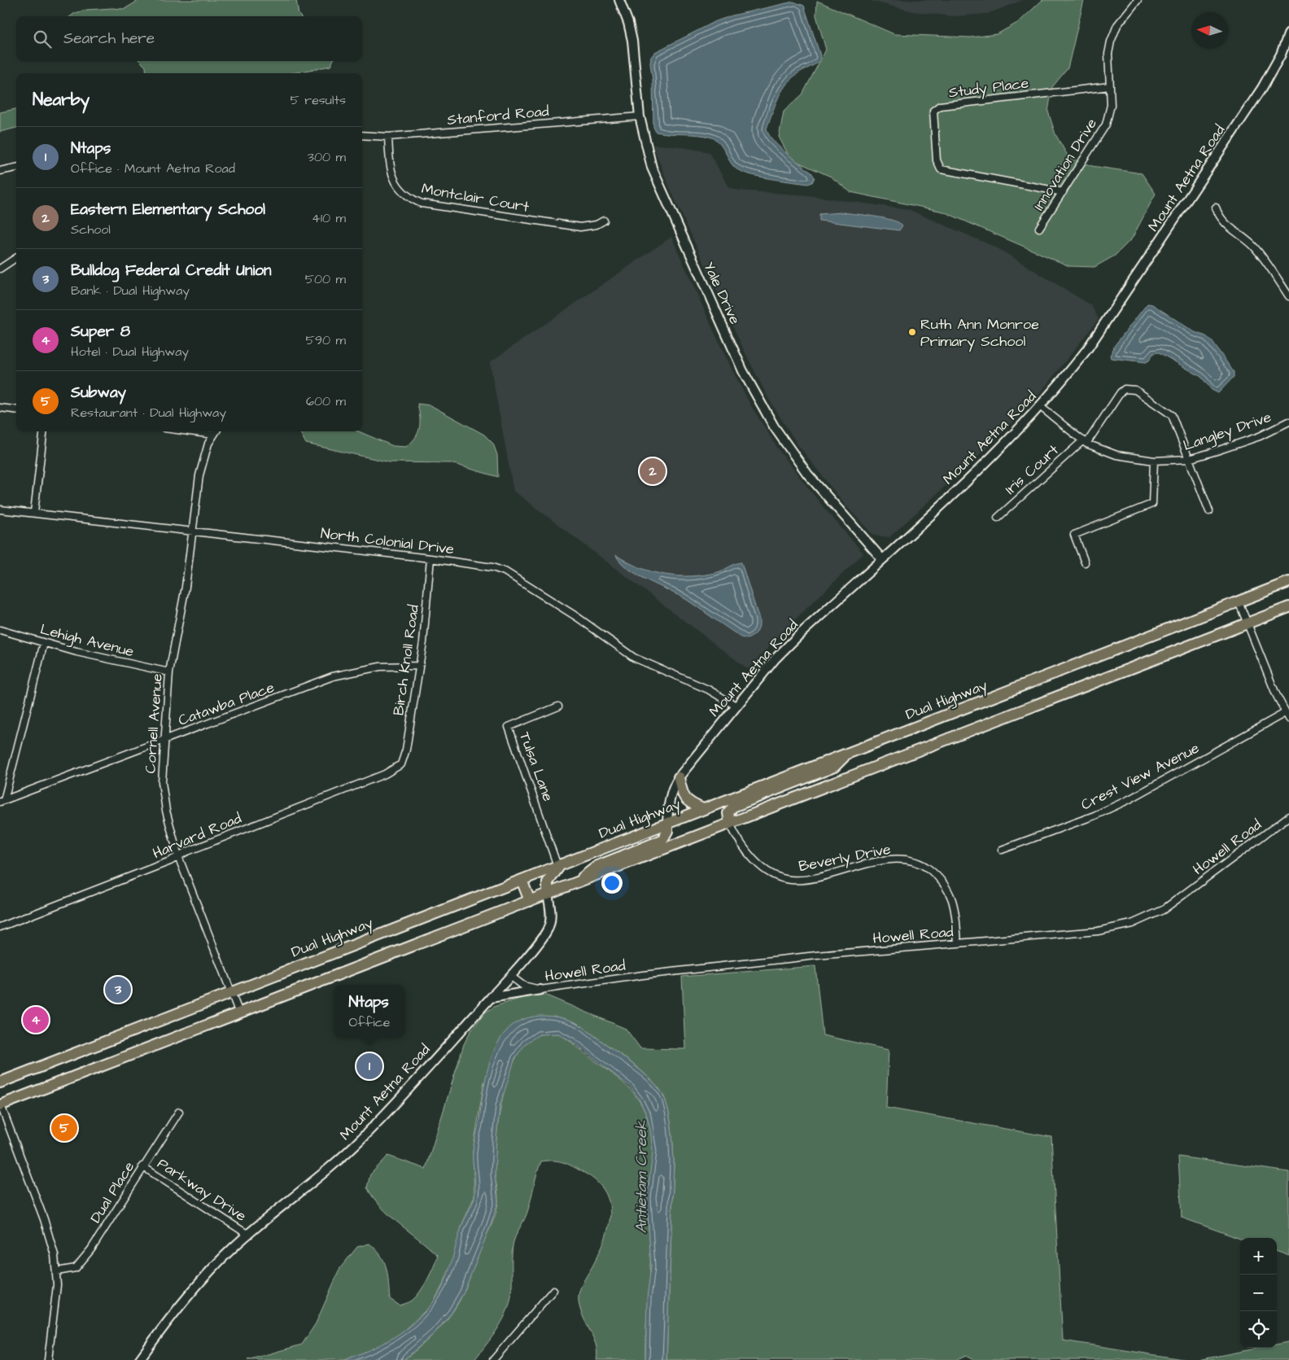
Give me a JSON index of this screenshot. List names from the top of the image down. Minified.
{"streets":{"main road":["Dual Highway"],"street":["Study Place","Stanford Road","Innovation Drive","Mount Aetna Road","Montclair Court","Yale Drive","Langley Drive","Iris Court","North Colonial Drive","Lehigh Avenue","Birch Knoll Road","Catawba Place","Cornell Avenue","Tulsa Lane","Crest View Avenue","Harvard Road","Howell Road","Beverly Drive","Parkway Drive","Dual Place"]},"crossings":[["Study Place","Innovation Drive"],["Stanford Road","Montclair Court"],["Stanford Road","Yale Drive"],["Mount Aetna Road","Yale Drive"],["Mount Aetna Road","Langley Drive"],["Mount Aetna Road","North Colonial Drive"],["Mount Aetna Road","Dual Highway"],["Mount Aetna Road","Howell Road"],["Mount Aetna Road","Parkway Drive"],["Langley Drive","Iris Court"],["North Colonial Drive","Birch Knoll Road"],["North Colonial Drive","Cornell Avenue"],["Lehigh Avenue","Cornell Avenue"],["Birch Knoll Road","Catawba Place"],["Birch Knoll Road","Harvard Road"],["Dual Highway","Cornell Avenue"],["Dual Highway","Tulsa Lane"],["Catawba Place","Cornell Avenue"],["Cornell Avenue","Harvard Road"],["Howell Road","Beverly Drive"],["Parkway Drive","Dual Place"]],"water":["Antietam Creek"],"places":["Ruth Ann Monroe Primary School"],"north":"left","page":{"search":"Search here","heading":["Nearby","5 results"],"list":[{"mark":"1","name":"Ntaps","note":"Office · Mount Aetna Road","value":"300 m"},{"mark":"2","name":"Eastern Elementary School","note":"School","value":"410 m"},{"mark":"3","name":"Bulldog Federal Credit Union","note":"Bank · Dual Highway","value":"500 m"},{"mark":"4","name":"Super 8","note":"Hotel · Dual Highway","value":"590 m"},{"mark":"5","name":"Subway","note":"Restaurant · Dual Highway","value":"600 m"}],"pins":["2","3","4","1","5"],"popup":["Ntaps","Office"],"map_buttons":["+","−"]}}
